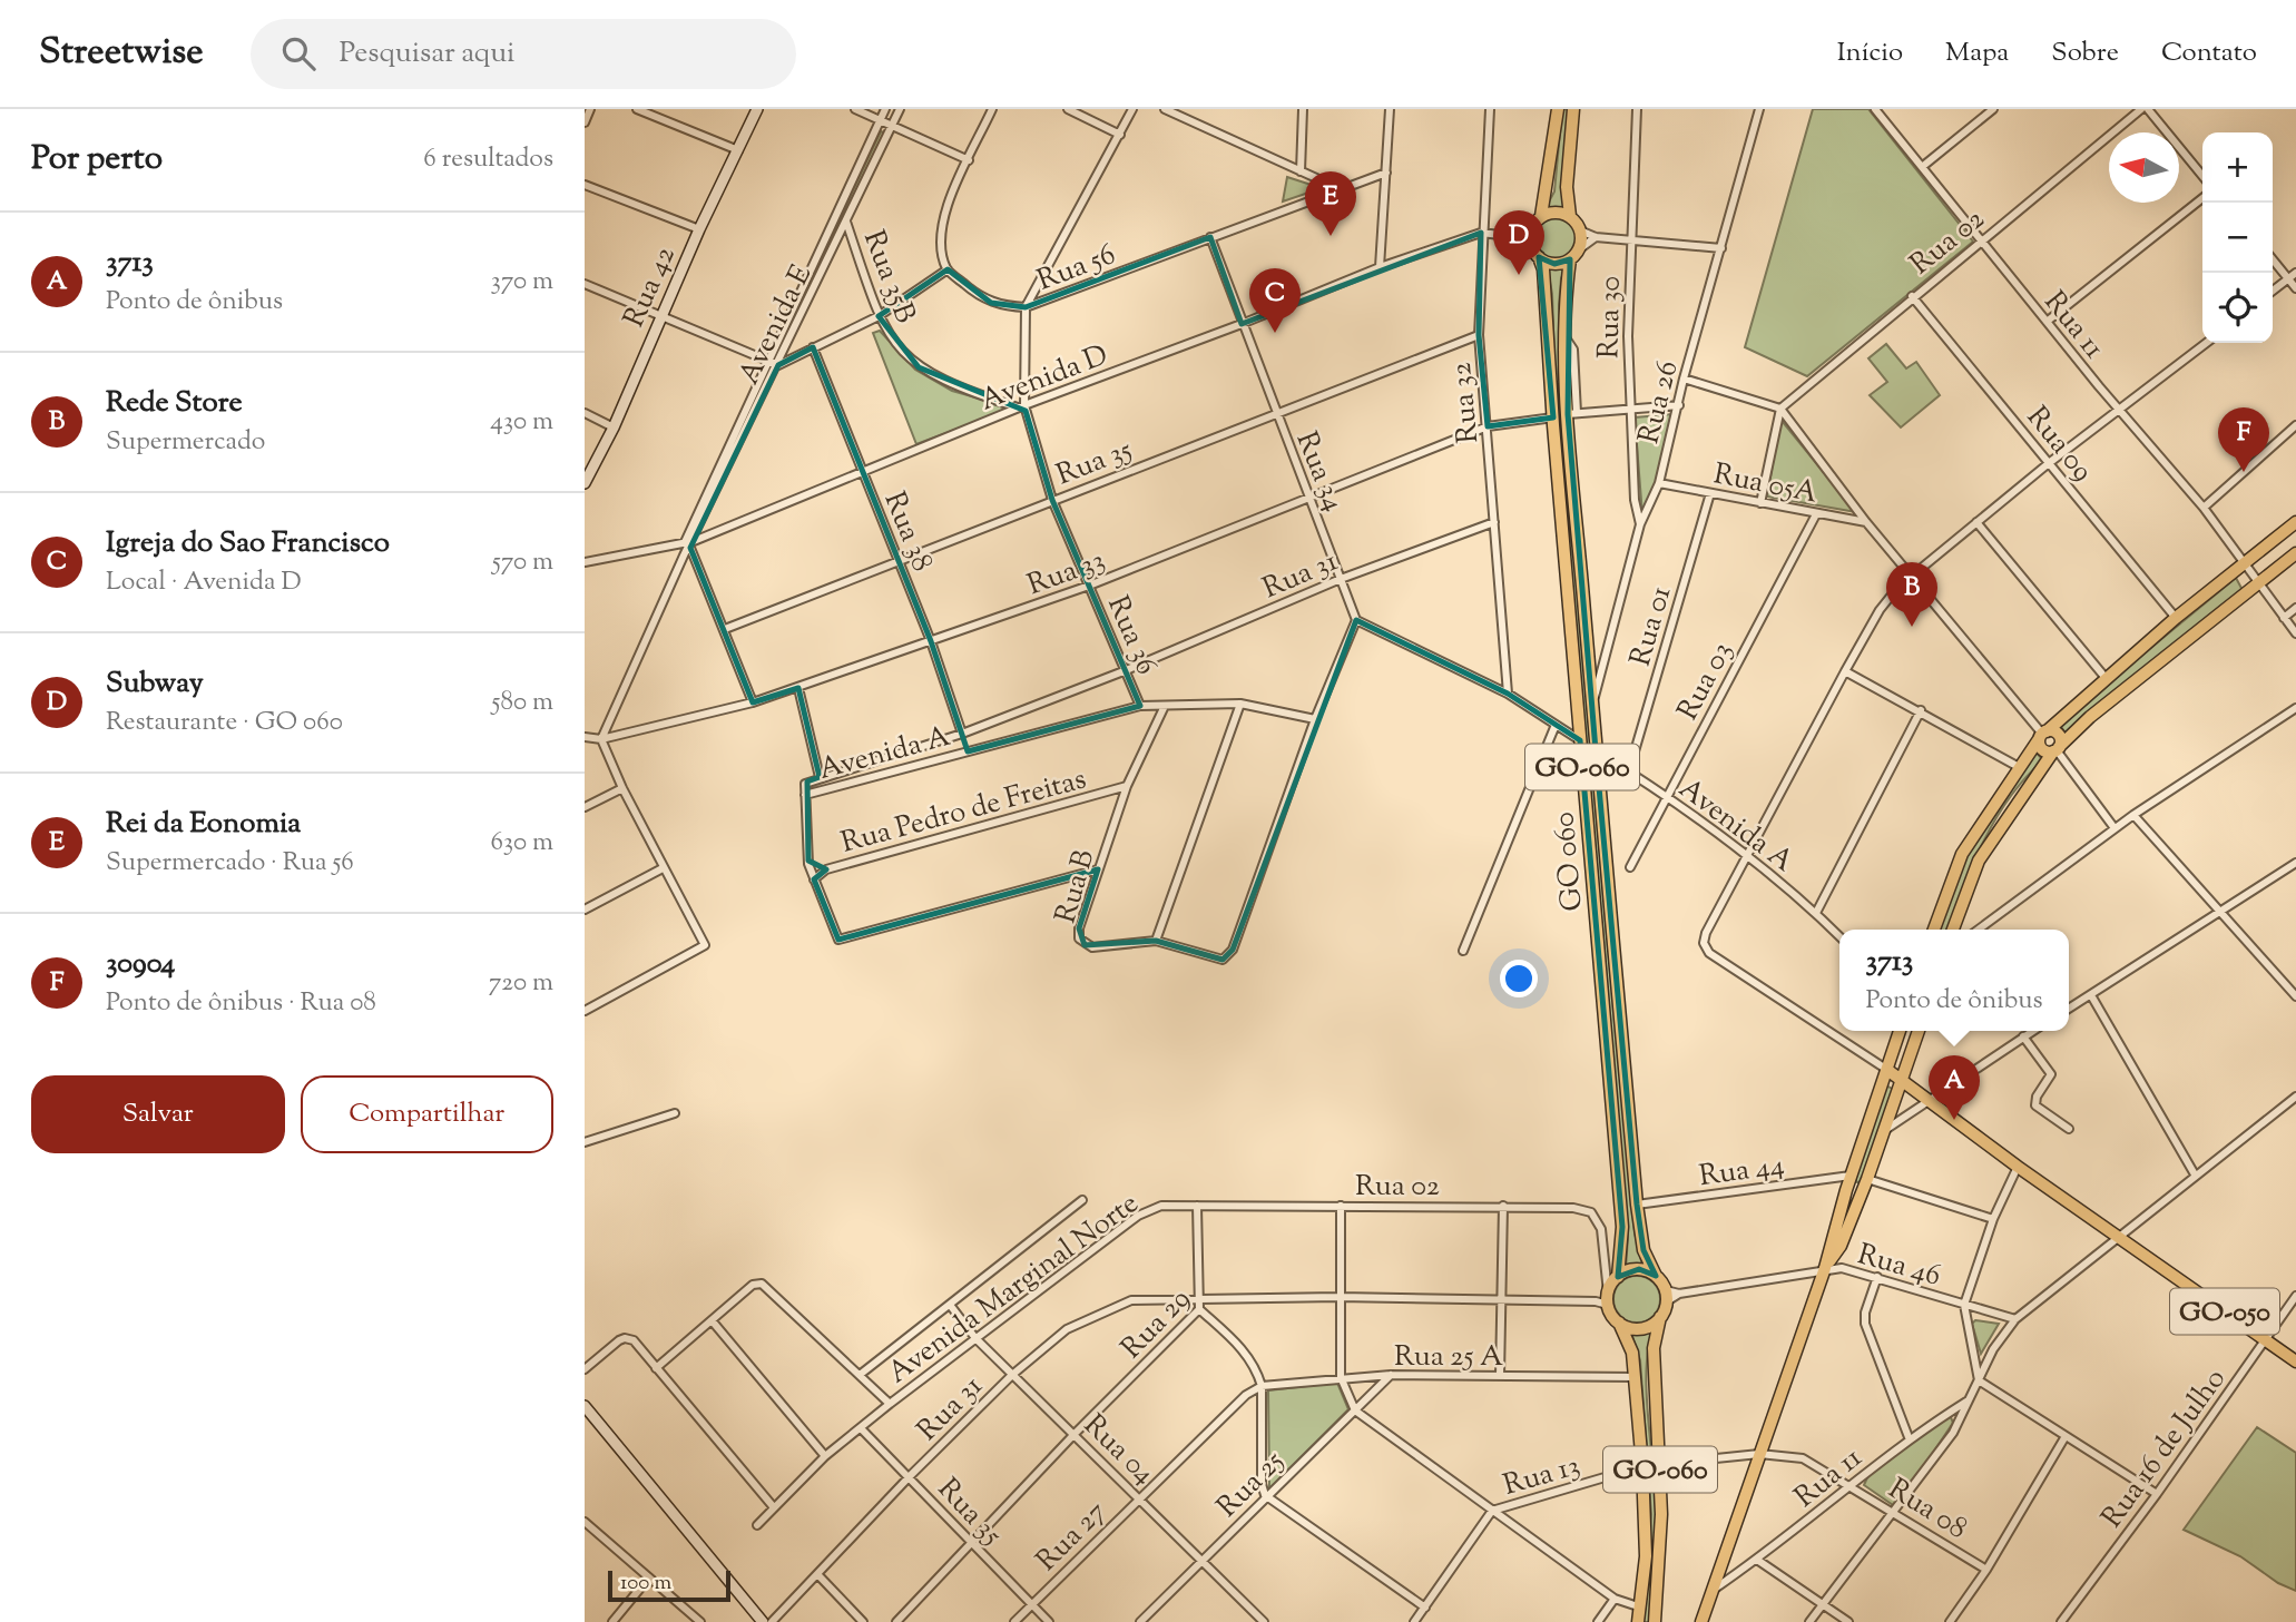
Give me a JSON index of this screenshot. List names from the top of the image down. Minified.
{"streets":{"main road":["GO-060","GO 060","GO-050"],"street":["Rua 02","Rua 56","Rua 35B","Rua 42","Rua 30","Avenida E","Rua 11","Avenida D","Rua 26","Rua 32","Rua 09","Rua 35","Rua 34","Rua 05A","Rua 38","Rua 33","Rua 31","Rua 01","Rua 36","Rua 03","Avenida A","Rua Pedro de Freitas","Rua B","Rua 44","Rua 46","Avenida Marginal Norte","Rua 29","Rua 25 A","Rua 16 de Julho","Rua 04","Rua 13","Rua 25","Rua 08","Rua 27"]},"crossings":[["Rua 02","Rua 11"],["Rua 02","Rua 09"],["Rua 02","GO-060"],["Rua 02","GO 060"],["Rua 02","Rua 46"],["Rua 02","Avenida Marginal Norte"],["Rua 02","Rua 29"],["Rua 02","Rua 25 A"],["Rua 02","Rua 25"],["Rua 56","Rua 34"],["Rua 56","Rua 36"],["Rua 35B","Avenida E"],["Rua 35B","Avenida D"],["Rua 35B","Rua 36"],["Rua 30","Rua 26"],["Avenida E","Avenida D"],["Avenida E","Rua 33"],["Rua 11","Rua 08"],["Avenida D","Rua 32"],["Avenida D","Rua 34"],["Avenida D","Rua 38"],["Avenida D","Rua 36"],["Avenida D","GO-060"],["Avenida D","GO 060"],["Rua 26","Rua 05A"],["Rua 26","GO 060"],["Rua 32","Rua 35"],["Rua 32","Rua 33"],["Rua 32","Rua 31"],["Rua 35","Rua 34"],["Rua 35","Rua 38"],["Rua 35","Rua 31"],["Rua 35","Rua 36"],["Rua 35","Avenida Marginal Norte"],["Rua 35","Rua 29"],["Rua 35","Rua 27"],["Rua 34","Rua 33"],["Rua 34","Rua 31"],["Rua 05A","Rua 01"],["Rua 05A","Rua 03"],["Rua 38","Rua 33"],["Rua 38","Avenida A"],["Rua 33","Rua 36"],["Rua 33","GO 060"],["Rua 31","Rua 36"],["Rua 31","Avenida A"],["Rua 31","Rua 29"],["Rua 31","Rua 04"],["Rua 01","Avenida A"],["Rua 36","Avenida A"],["Rua 03","Avenida A"],["Avenida A","GO 060"],["Avenida A","Rua B"],["Avenida A","GO-050"],["GO-060","GO 060"],["GO-060","Rua 46"],["GO-060","Rua 29"],["GO-060","Rua 25 A"],["GO-060","Rua 13"],["Rua Pedro de Freitas","Rua B"],["GO 060","Rua 44"],["GO 060","Rua 46"],["GO 060","Rua 29"],["Rua 46","Rua 29"],["Avenida Marginal Norte","Rua 04"],["GO-050","Rua 16 de Julho"],["Rua 29","Rua 04"],["Rua 25 A","Rua 25"],["Rua 25 A","Rua 27"],["Rua 04","Rua 25"],["Rua 04","Rua 27"]],"scale_bar":"100 m","north":"left","page":{"header":"Streetwise","search":"Pesquisar aqui","nav":["Início","Mapa","Sobre","Contato"],"heading":["Por perto","6 resultados"],"map_buttons":["+","−"],"pins":["E","D","C","F","B","A"],"list":[{"mark":"A","name":"3713","note":"Ponto de ônibus","value":"370 m"},{"mark":"B","name":"Rede Store","note":"Supermercado","value":"430 m"},{"mark":"C","name":"Igreja do Sao Francisco","note":"Local · Avenida D","value":"570 m"},{"mark":"D","name":"Subway","note":"Restaurante · GO 060","value":"580 m"},{"mark":"E","name":"Rei da Eonomia","note":"Supermercado · Rua 56","value":"630 m"},{"mark":"F","name":"30904","note":"Ponto de ônibus · Rua 08","value":"720 m"}],"popup":["3713","Ponto de ônibus"],"buttons":["Salvar","Compartilhar"],"scale":"100 m"}}
